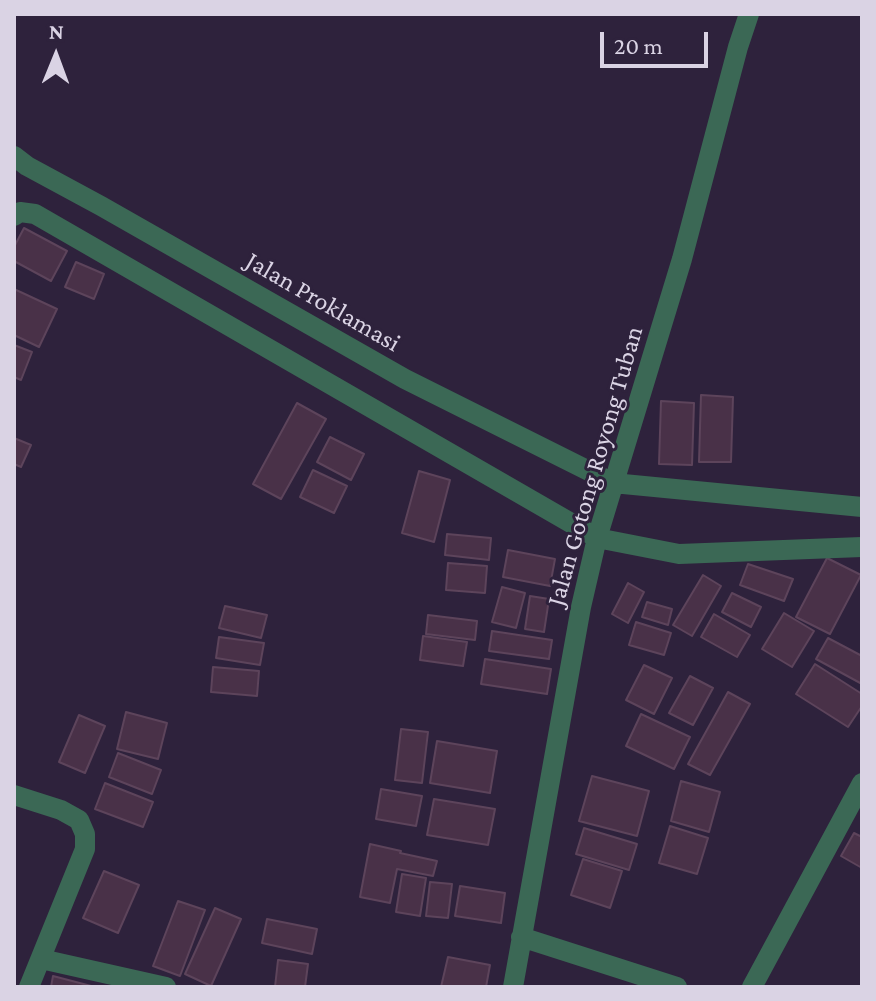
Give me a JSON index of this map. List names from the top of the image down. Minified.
{"streets":{"street":["Jalan Proklamasi","Jalan Gotong Royong Tuban"]},"crossings":[["Jalan Proklamasi","Jalan Gotong Royong Tuban"]],"scale_bar":"20 m","north":"top"}
